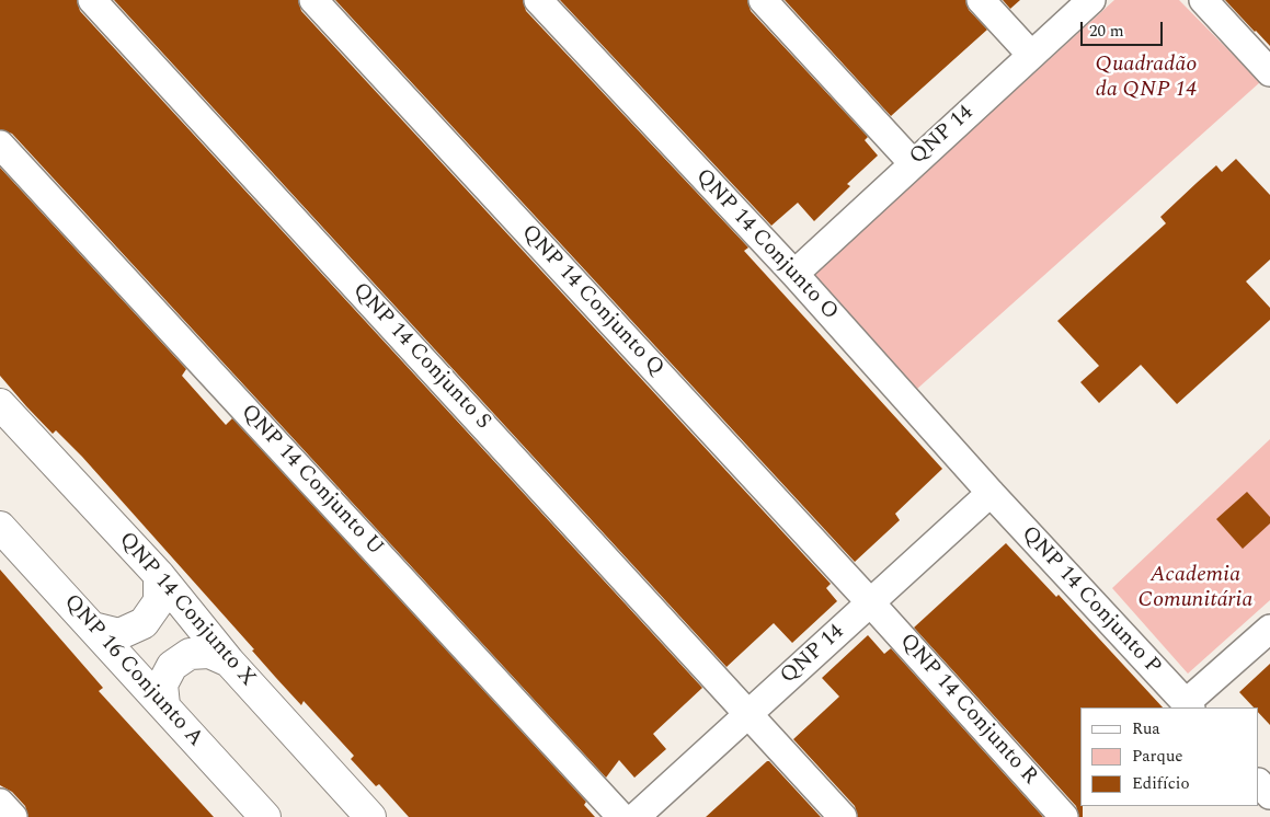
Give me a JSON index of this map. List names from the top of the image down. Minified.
{"streets":{"street":["QNP 14","QNP 14 Conjunto O","QNP 14 Conjunto Q","QNP 14 Conjunto S","QNP 14 Conjunto U","QNP 14 Conjunto P","QNP 14 Conjunto X","QNP 16 Conjunto A","QNP 14 Conjunto R"]},"crossings":[["QNP 14","QNP 14 Conjunto O"],["QNP 14","QNP 14 Conjunto Q"],["QNP 14","QNP 14 Conjunto S"],["QNP 14","QNP 14 Conjunto P"],["QNP 14","QNP 14 Conjunto R"],["QNP 14 Conjunto O","QNP 14 Conjunto P"],["QNP 14 Conjunto Q","QNP 14 Conjunto R"]],"parks":["Quadradão da QNP 14","Academia Comunitária"],"legend":["Rua","Parque","Edifício"],"scale_bar":"20 m"}
